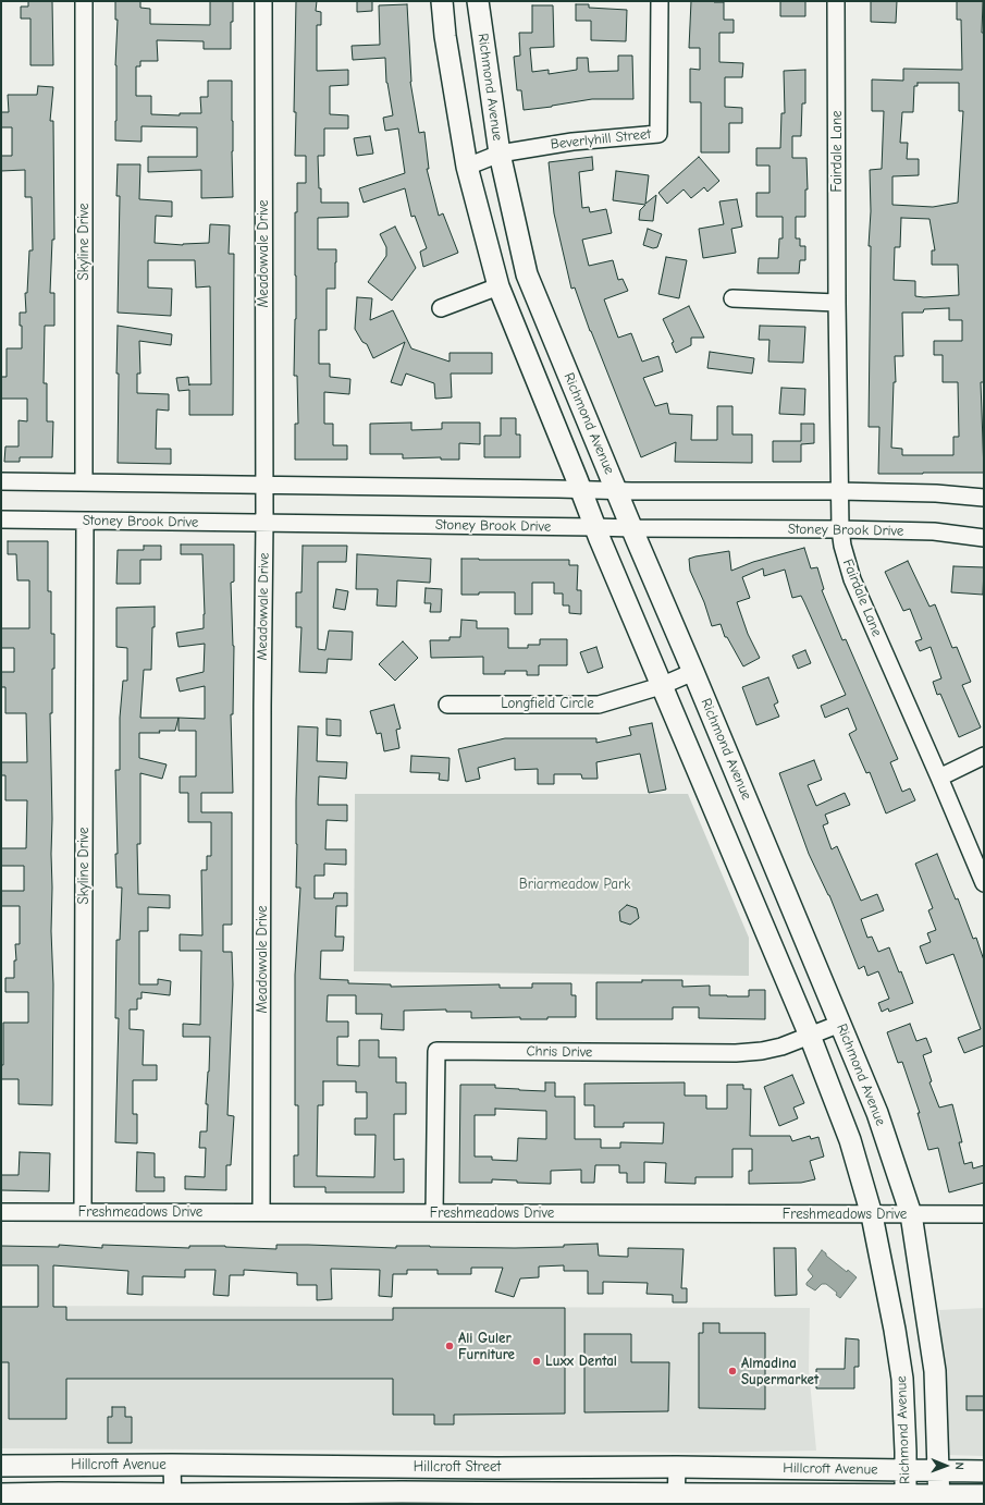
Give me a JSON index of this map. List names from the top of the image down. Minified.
{"streets":{"main road":["Richmond Avenue","Hillcroft Avenue","Hillcroft Street"],"street":["Beverlyhill Street","Fairdale Lane","Skyline Drive","Meadowvale Drive","Stoney Brook Drive","Longfield Circle","Chris Drive","Freshmeadows Drive"]},"crossings":[["Richmond Avenue","Beverlyhill Street"],["Richmond Avenue","Stoney Brook Drive"],["Richmond Avenue","Longfield Circle"],["Richmond Avenue","Chris Drive"],["Richmond Avenue","Freshmeadows Drive"],["Richmond Avenue","Hillcroft Avenue"],["Fairdale Lane","Stoney Brook Drive"],["Skyline Drive","Stoney Brook Drive"],["Skyline Drive","Freshmeadows Drive"],["Meadowvale Drive","Stoney Brook Drive"],["Meadowvale Drive","Freshmeadows Drive"],["Chris Drive","Freshmeadows Drive"],["Hillcroft Avenue","Hillcroft Street"]],"parks":["Briarmeadow Park"],"places":["Ali Guler Furniture","Luxx Dental","Almadina Supermarket"],"north":"right"}
